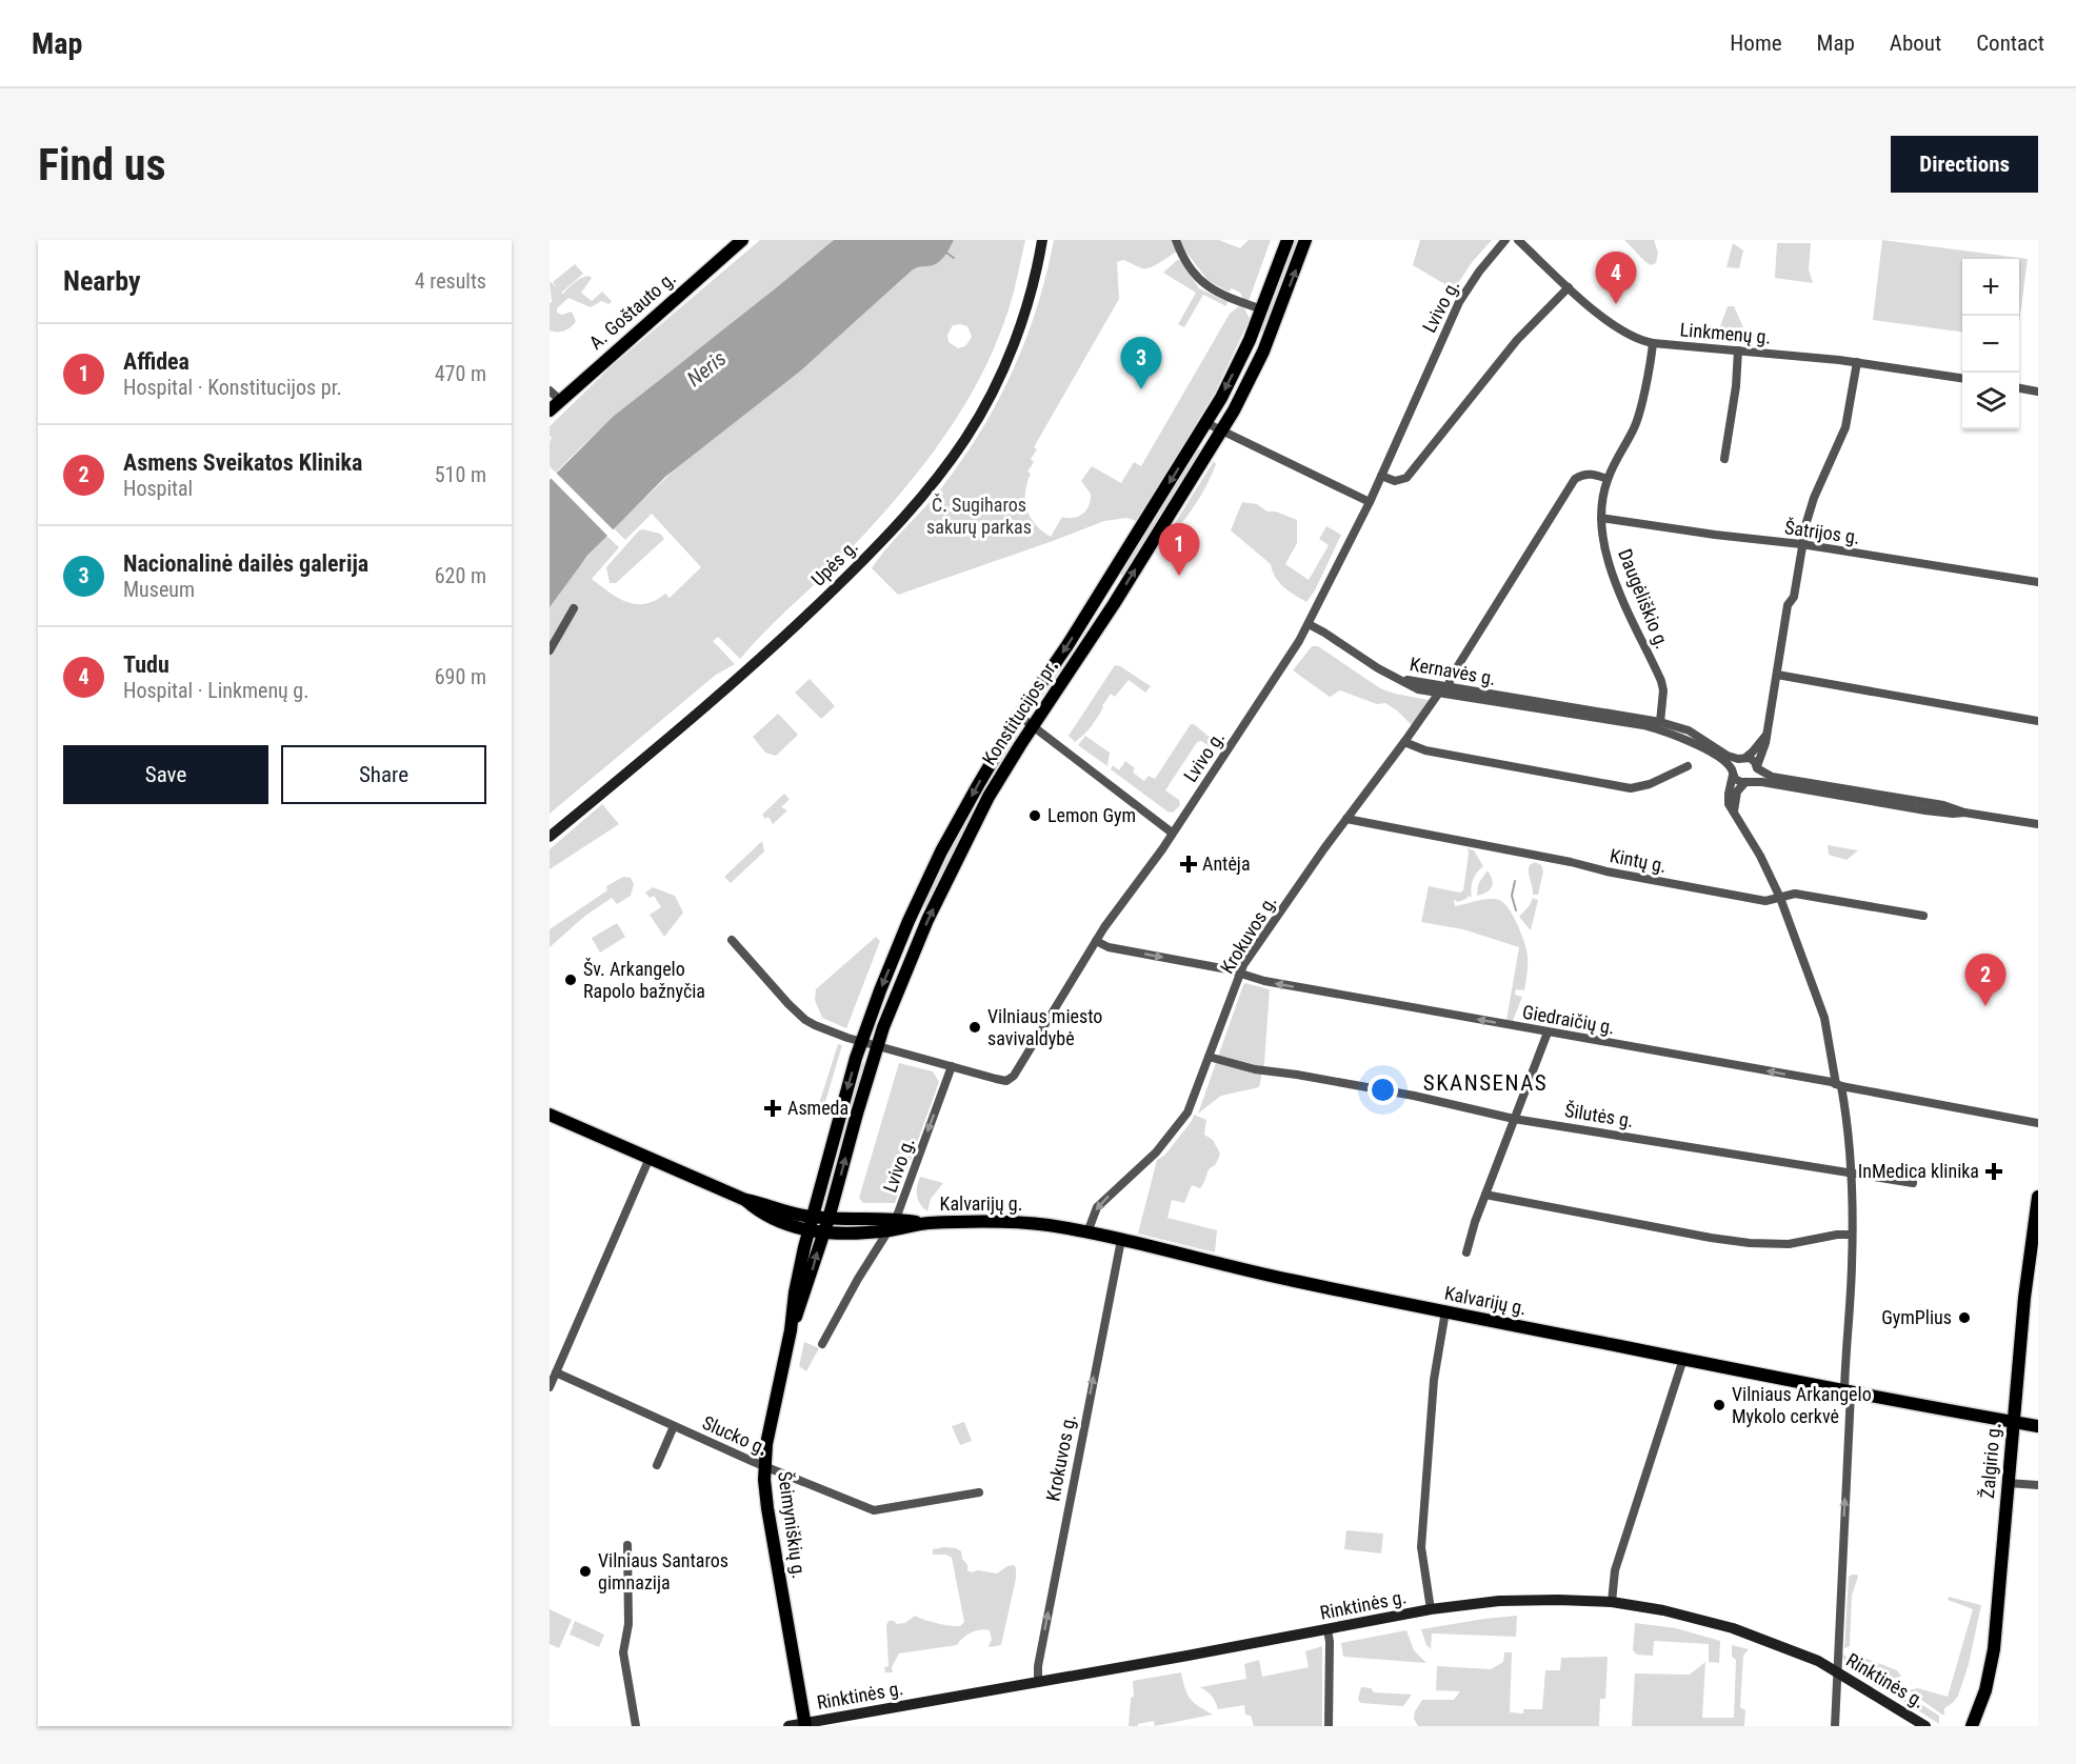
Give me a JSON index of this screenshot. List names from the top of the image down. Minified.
{"streets":{"main road":["A. Goštauto g.","Upės g.","Konstitucijos pr.","Kalvarijų g.","Žalgirio g.","Šeimyniškių g.","Rinktinės g."],"street":["Lvivo g.","Linkmenų g.","Šatrijos g.","Daugėliškio g.","Kernavės g.","Kintų g.","Krokuvos g.","Giedraičių g.","Šilutės g.","Slucko g."]},"crossings":[["Lvivo g.","Giedraičių g."],["Lvivo g.","Kalvarijų g."],["Linkmenų g.","Daugėliškio g."],["Šatrijos g.","Daugėliškio g."],["Daugėliškio g.","Kernavės g."],["Kernavės g.","Krokuvos g."],["Konstitucijos pr.","Kalvarijų g."],["Konstitucijos pr.","Šeimyniškių g."],["Kintų g.","Krokuvos g."],["Krokuvos g.","Giedraičių g."],["Krokuvos g.","Šilutės g."],["Krokuvos g.","Kalvarijų g."],["Krokuvos g.","Rinktinės g."],["Kalvarijų g.","Žalgirio g."],["Kalvarijų g.","Šeimyniškių g."],["Slucko g.","Šeimyniškių g."],["Šeimyniškių g.","Rinktinės g."]],"districts":["SKANSENAS"],"water":["Neris"],"parks":["Č. Sugiharos sakurų parkas"],"places":{"other":["Lemon Gym","Šv. Arkangelo Rapolo bažnyčia","Vilniaus miesto savivaldybė","GymPlius","Vilniaus Arkangelo Mykolo cerkvė","Vilniaus Santaros gimnazija"],"health":["Antėja","Asmeda","InMedica klinika"]},"page":{"header":"Map","nav":["Home","Map","About","Contact"],"buttons":["Directions",["Save","Share"]],"title":"Find us","heading":["Nearby","4 results"],"pins":["4","3","1","2"],"map_buttons":["+","−"],"list":[{"mark":"1","name":"Affidea","note":"Hospital · Konstitucijos pr.","value":"470 m"},{"mark":"2","name":"Asmens Sveikatos Klinika","note":"Hospital","value":"510 m"},{"mark":"3","name":"Nacionalinė dailės galerija","note":"Museum","value":"620 m"},{"mark":"4","name":"Tudu","note":"Hospital · Linkmenų g.","value":"690 m"}]}}
